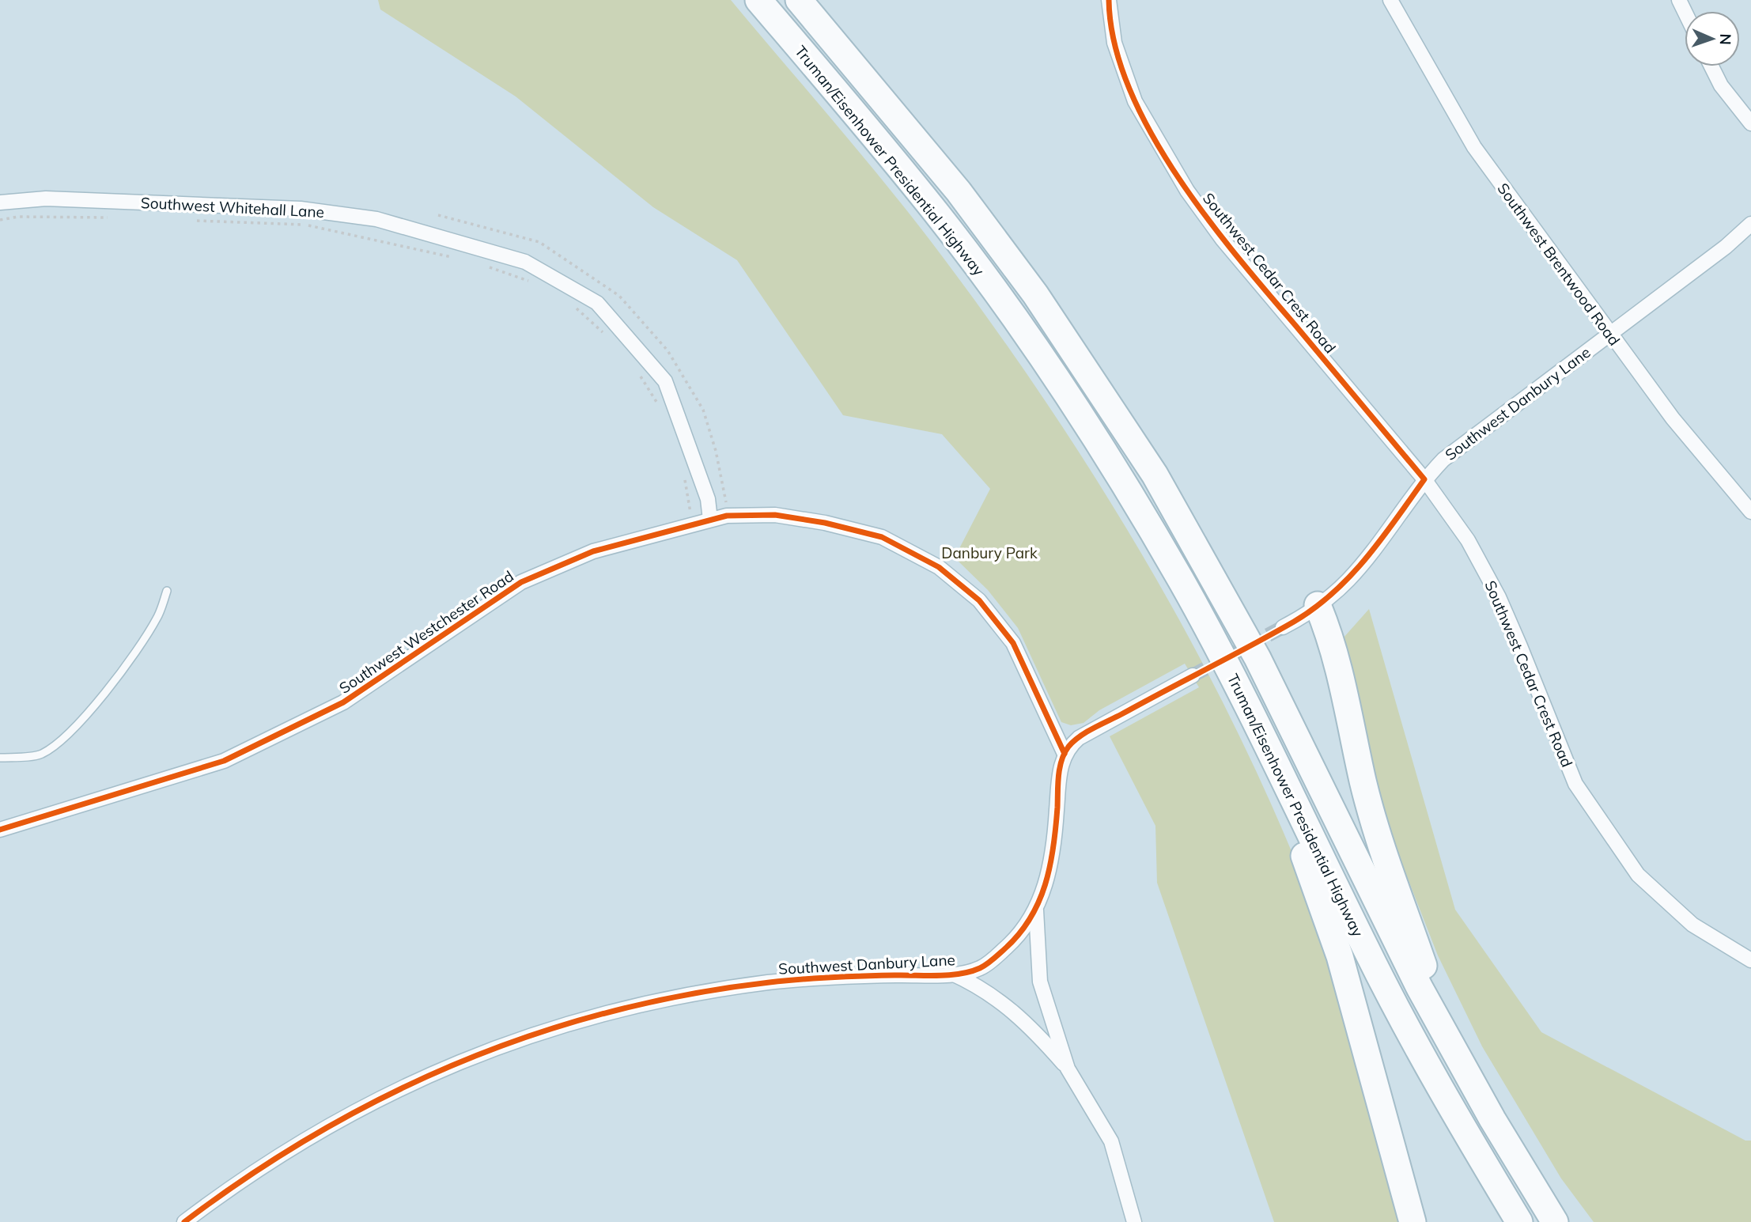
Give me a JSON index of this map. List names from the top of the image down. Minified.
{"streets":{"highway":["Truman/Eisenhower Presidential Highway"],"street":["Southwest Whitehall Lane","Southwest Brentwood Road","Southwest Cedar Crest Road","Southwest Danbury Lane","Southwest Westchester Road"]},"crossings":[["Southwest Whitehall Lane","Southwest Westchester Road"],["Southwest Brentwood Road","Southwest Danbury Lane"],["Southwest Cedar Crest Road","Southwest Danbury Lane"],["Southwest Danbury Lane","Southwest Westchester Road"]],"parks":["Danbury Park"],"north":"right"}
